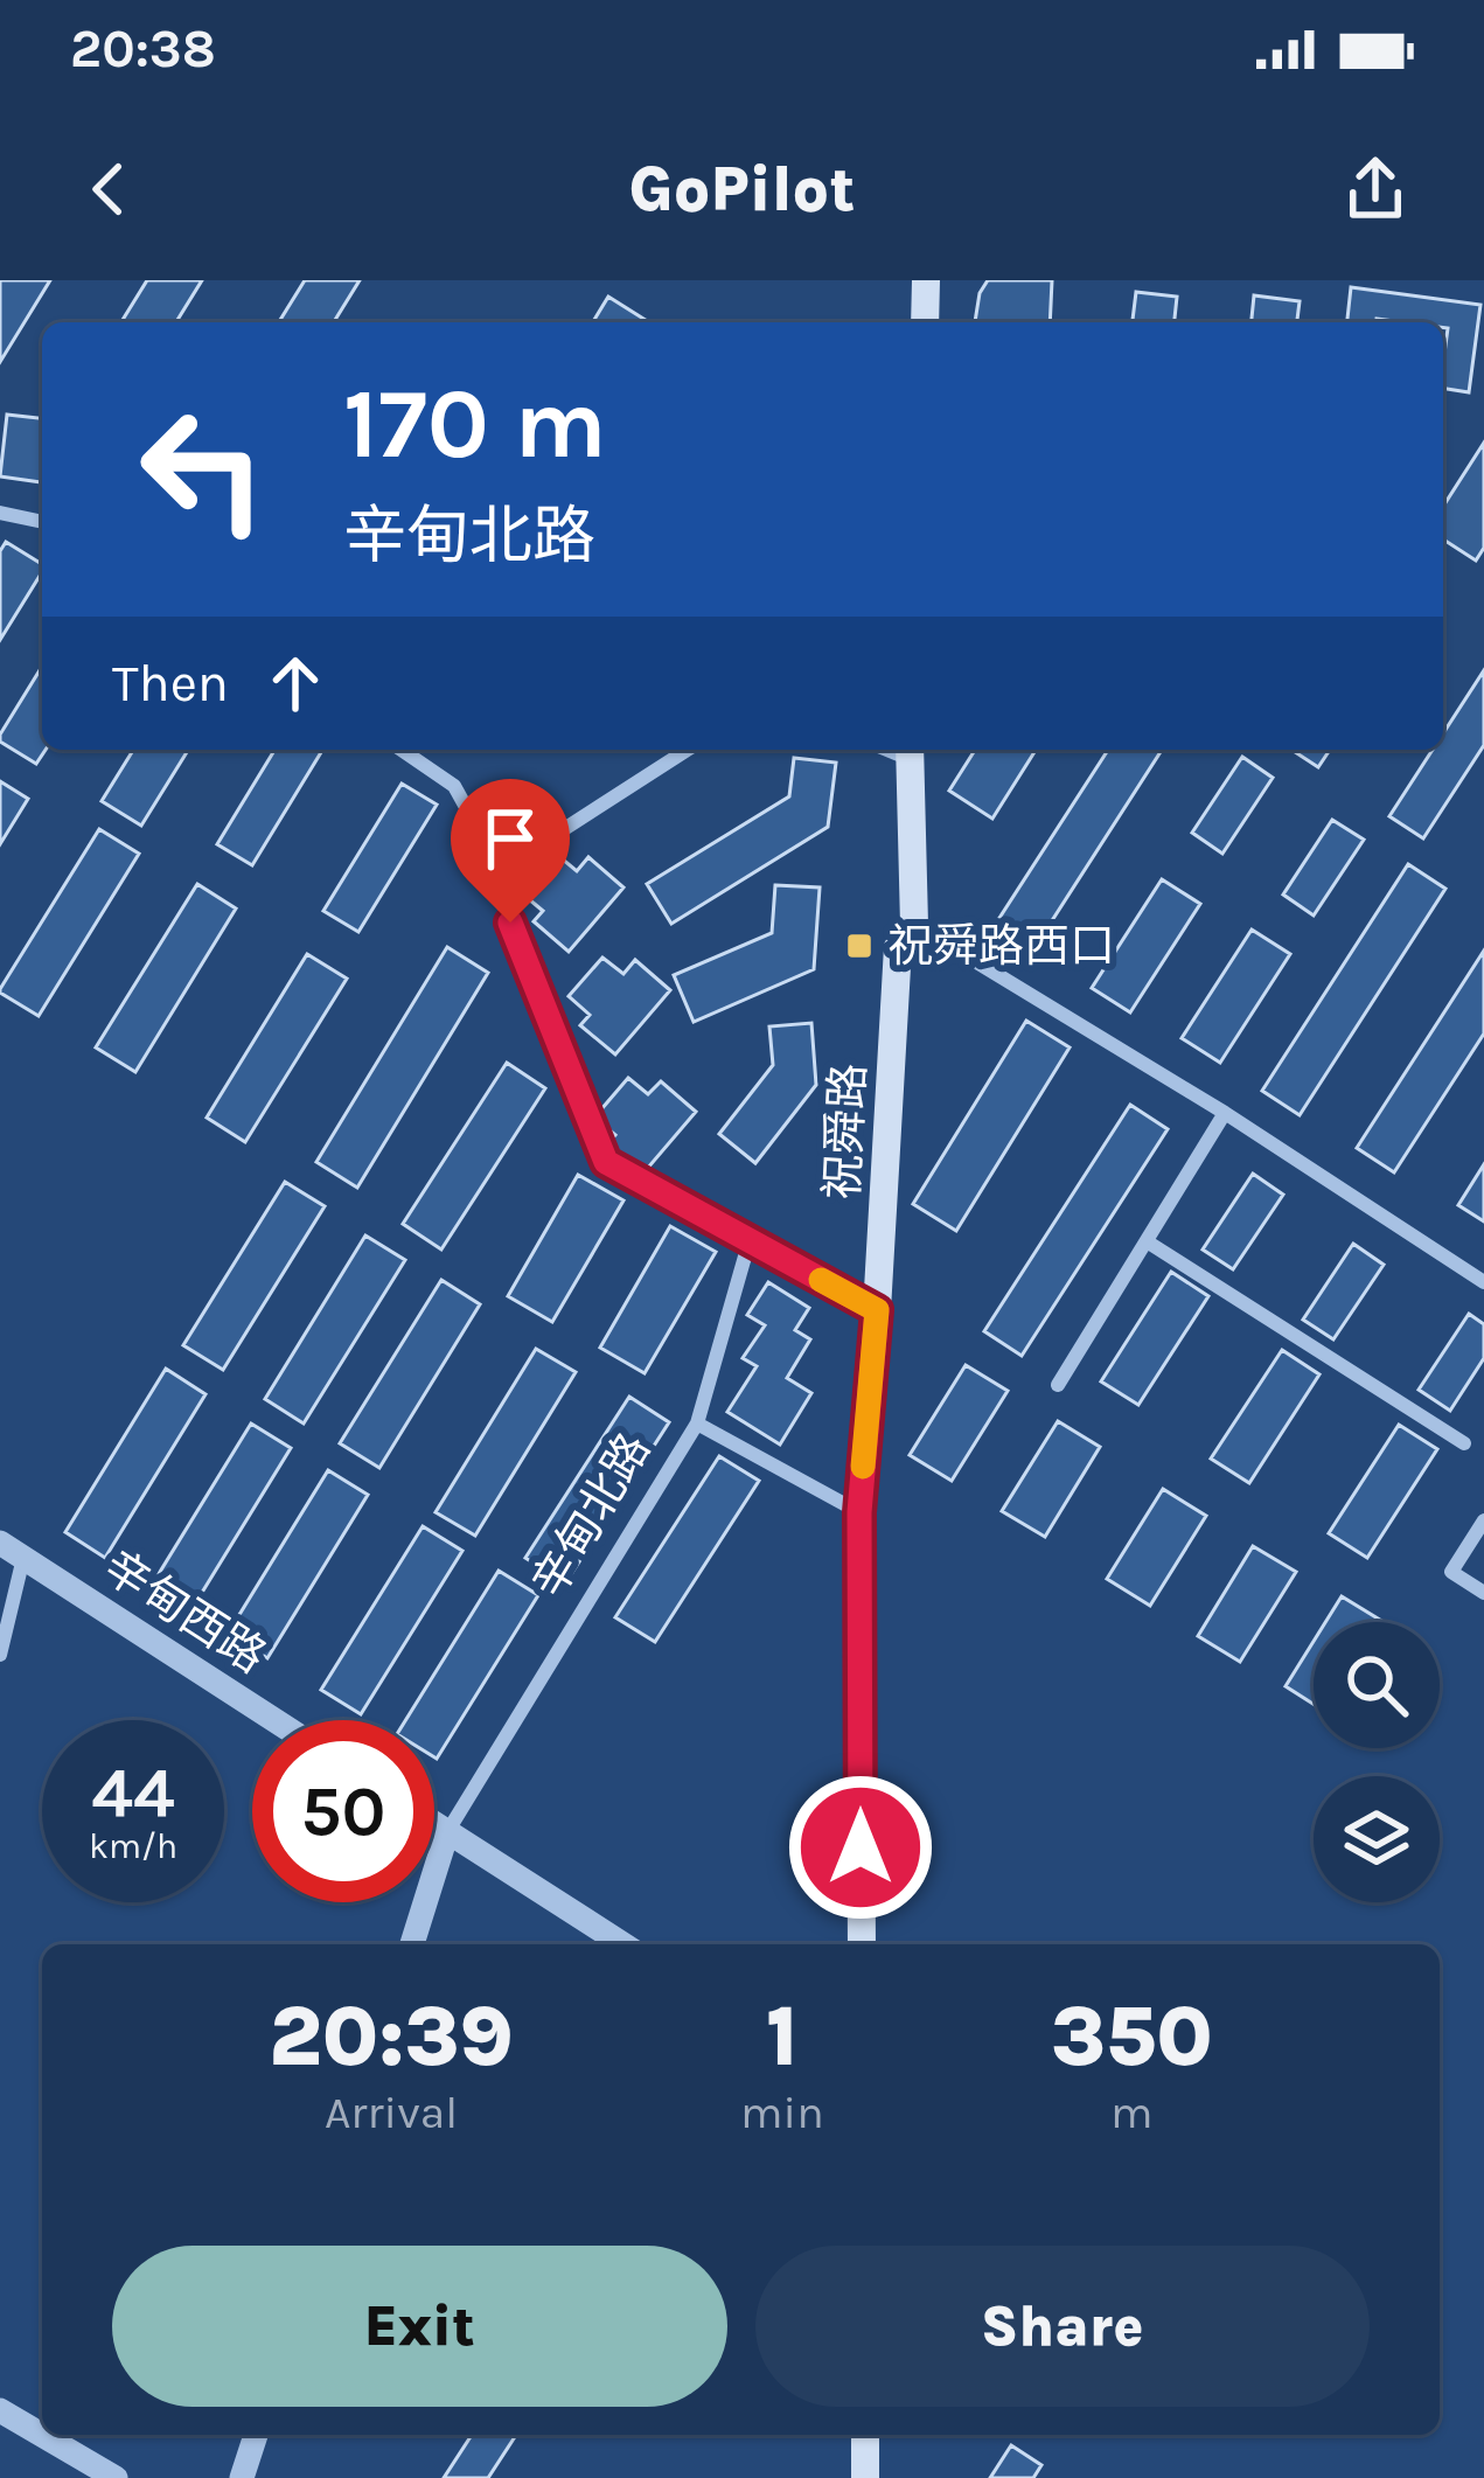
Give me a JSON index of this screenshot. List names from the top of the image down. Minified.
{"streets":{"main road":["祝舜路"],"street":["辛甸北路","辛甸西路"]},"places":{"transit":["祝舜路西口"]},"page":{"status":"20:38","header":"GoPilot","turn":["170 m","辛甸北路"],"then":"Then","speed":"44 km/h","limit":"50","eta":["20:39","Arrival","1","min","350","m"],"buttons":["Exit","Share"]}}
